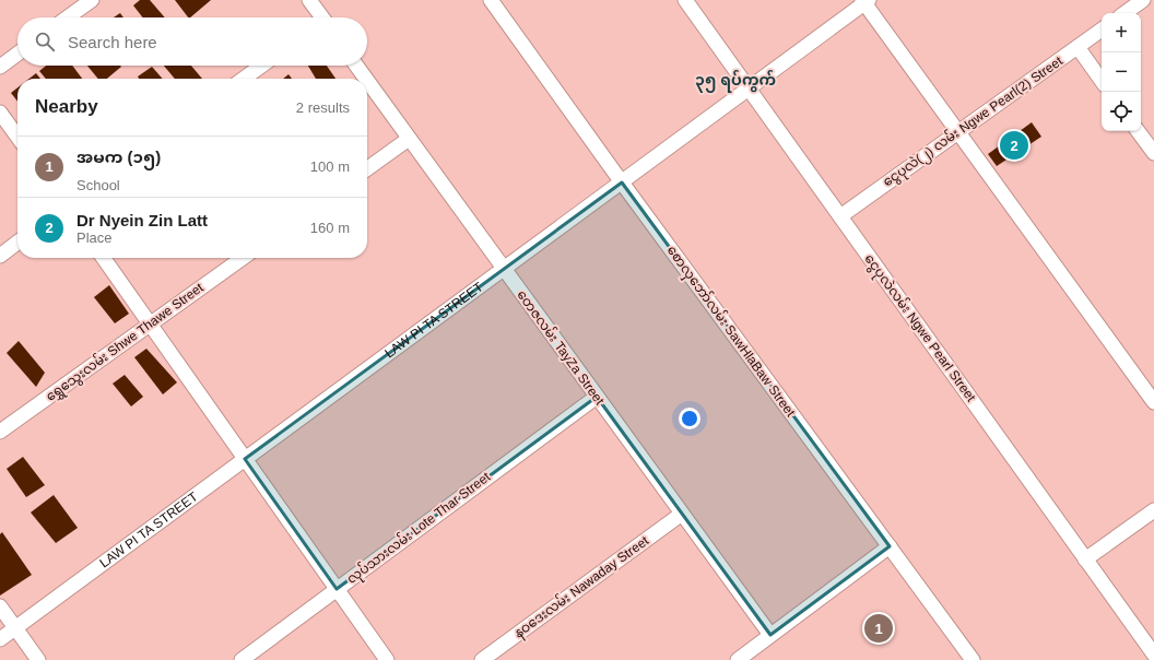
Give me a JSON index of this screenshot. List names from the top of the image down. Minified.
{"streets":{"street":["ငွေပုလဲ(၂) လမ်း Ngwe Pearl(2) Street","LAW PI TA STREET","ငွေပုလဲလမ်း Ngwe Pearl Street","စောလှဘော်လမ်း SawHlaBaw Street","ရွှေသွေးလမ်း Shwe Thawe Street","တေဇလမ်း TayZa Street","လုပ်သားလမ်း Lote Thar Street","နဝဒေးလမ်း Nawaday Street"]},"crossings":[["ငွေပုလဲ(၂) လမ်း Ngwe Pearl(2) Street","ငွေပုလဲလမ်း Ngwe Pearl Street"],["LAW PI TA STREET","ငွေပုလဲလမ်း Ngwe Pearl Street"],["LAW PI TA STREET","စောလှဘော်လမ်း SawHlaBaw Street"],["LAW PI TA STREET","တေဇလမ်း TayZa Street"],["တေဇလမ်း TayZa Street","လုပ်သားလမ်း Lote Thar Street"],["တေဇလမ်း TayZa Street","နဝဒေးလမ်း Nawaday Street"]],"districts":["၃၅ ရပ်ကွက်"],"page":{"map_buttons":["+","−"],"search":"Search here","heading":["Nearby","2 results"],"pins":["2","1"],"list":[{"mark":"1","name":"အမက (၁၅)","note":"School","value":"100 m"},{"mark":"2","name":"Dr Nyein Zin Latt","note":"Place","value":"160 m"}]}}
